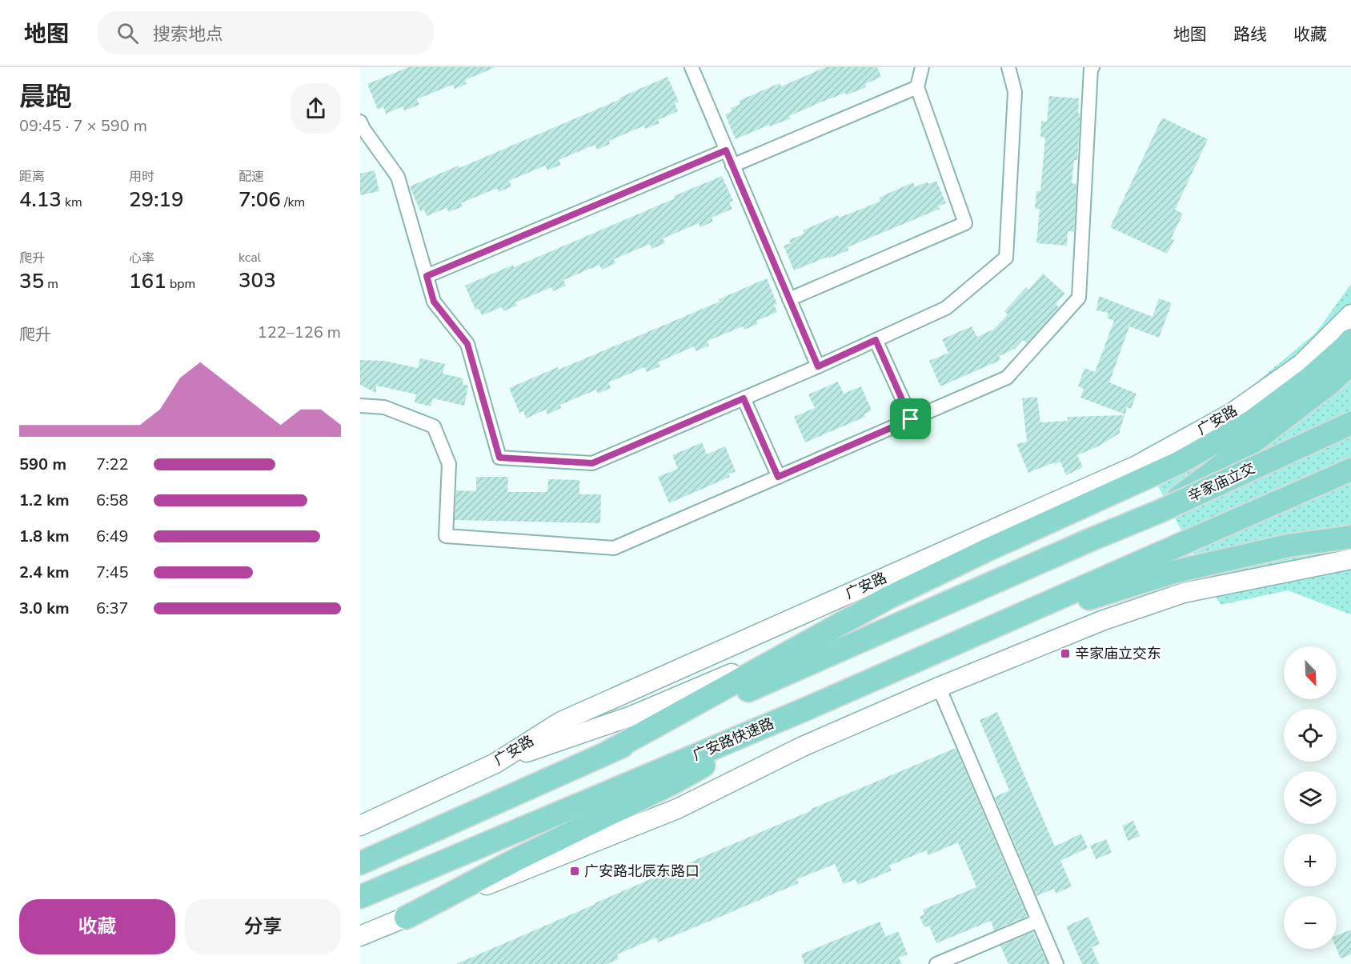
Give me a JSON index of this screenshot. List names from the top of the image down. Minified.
{"streets":{"highway":["辛家庙立交","广安路快速路"],"main road":["广安路"]},"places":{"transit":["辛家庙立交东","广安路北辰东路口"]},"north":"bottom right","page":{"header":"地图","search":"搜索地点","nav":["地图","路线","收藏"],"heading":["晨跑","09:45 · 7 × 590 m"],"stats":[["距离","4.13 km"],["用时","29:19"],["配速","7:06 /km"],["爬升","35 m"],["心率","161 bpm"],["kcal","303"]],"chart":["爬升","122–126 m"],"list":[{"name":"590 m","note":"7:22"},{"name":"1.2 km","note":"6:58"},{"name":"1.8 km","note":"6:49"},{"name":"2.4 km","note":"7:45"},{"name":"3.0 km","note":"6:37"}],"map_buttons":["+","−"],"buttons":["收藏","分享"]}}
